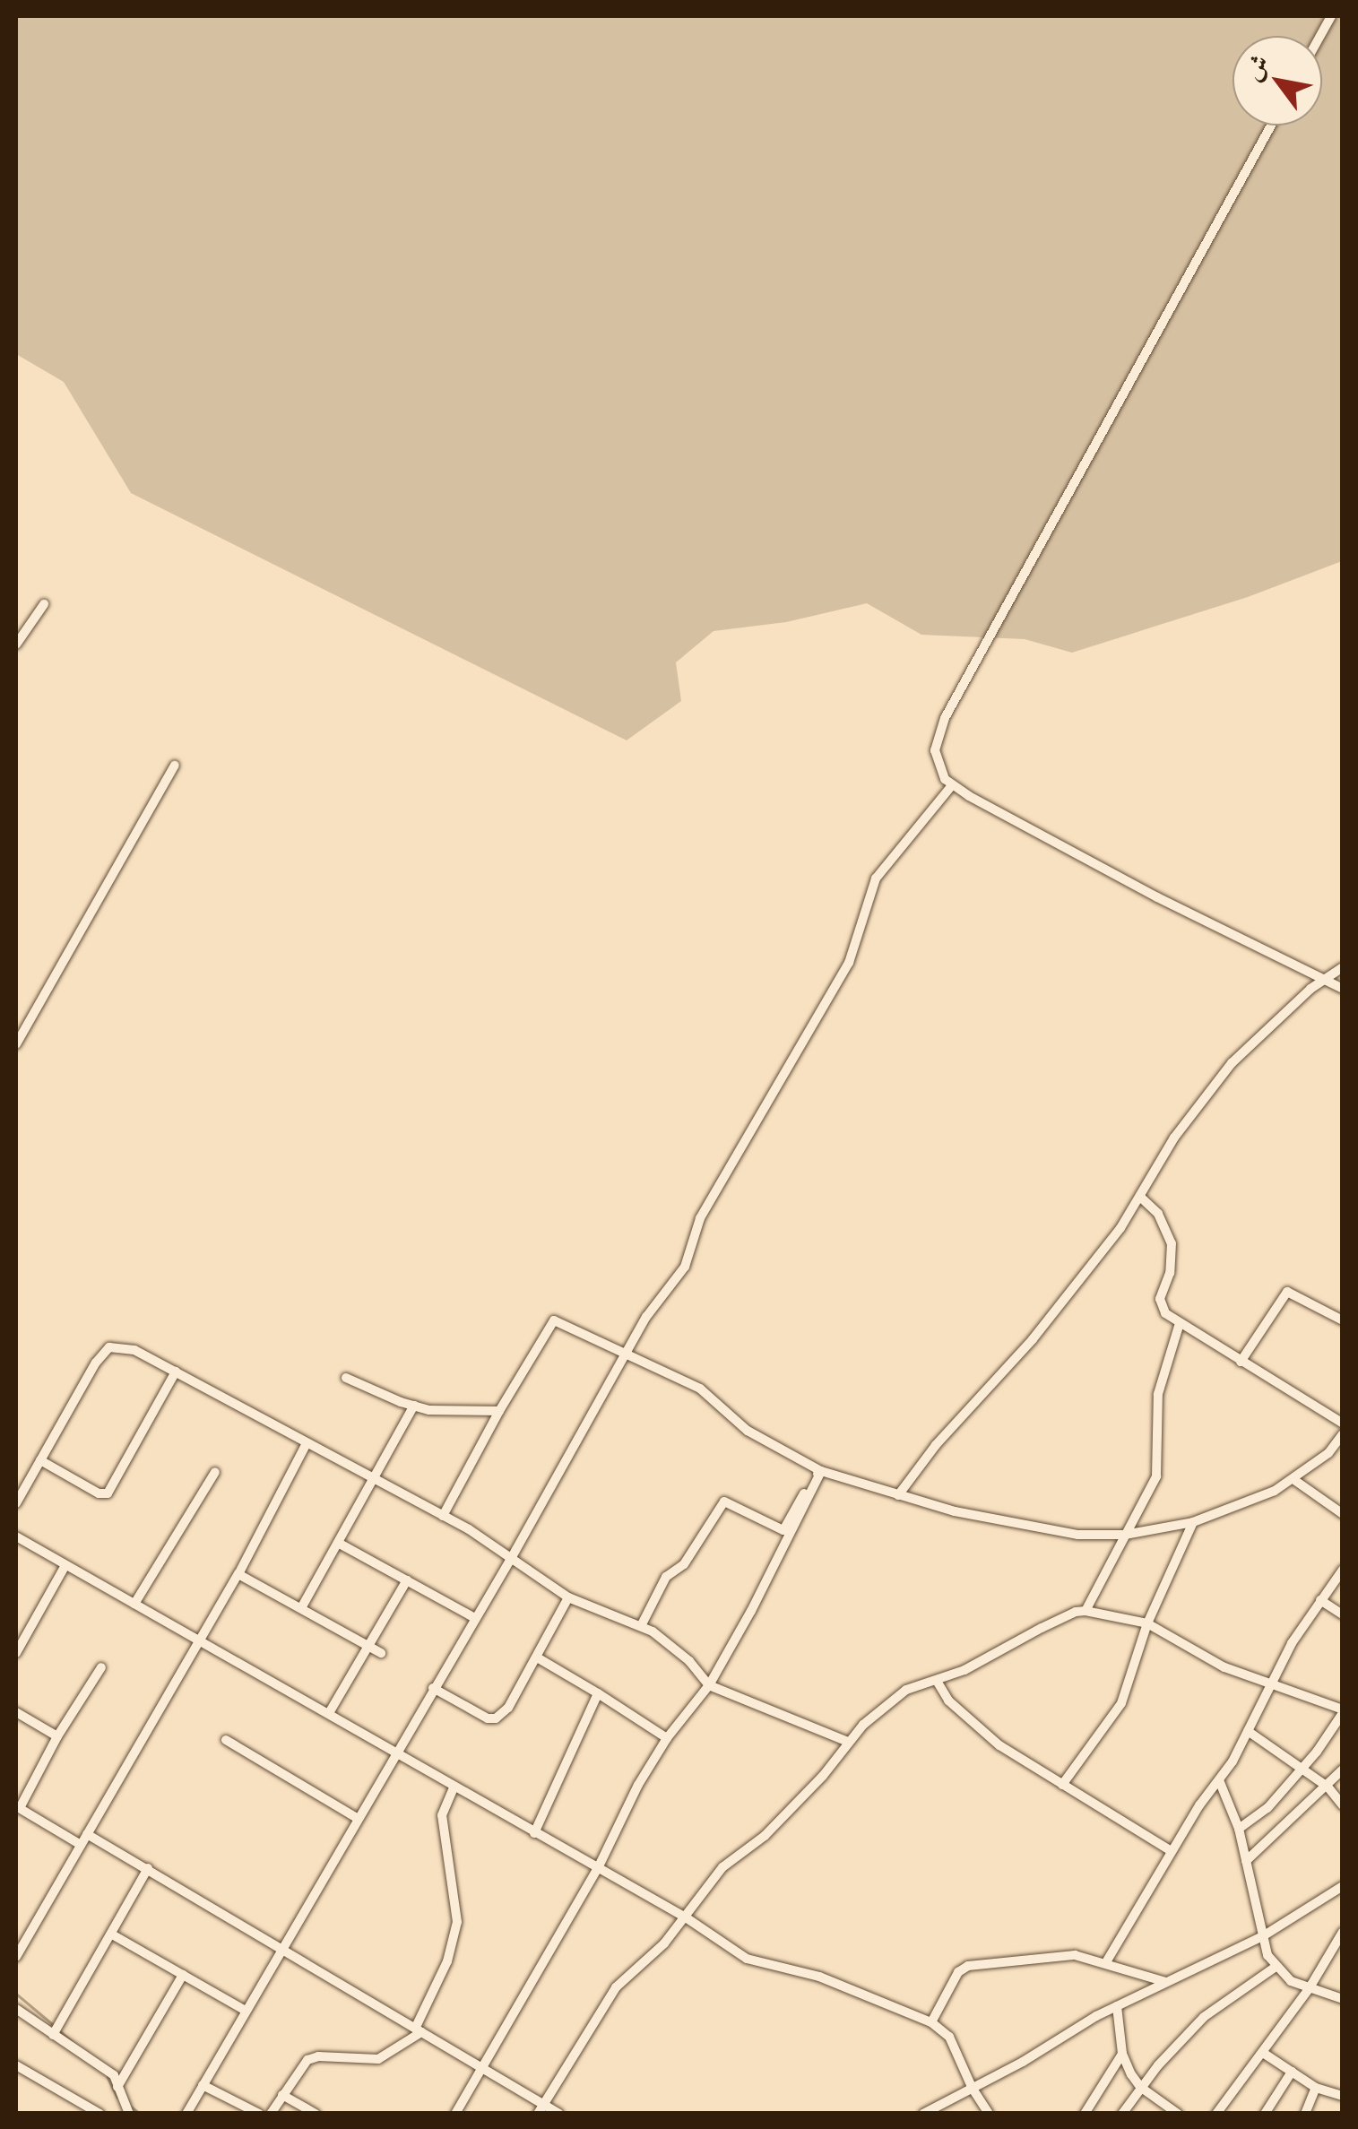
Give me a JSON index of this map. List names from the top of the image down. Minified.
{"north":"top left"}
